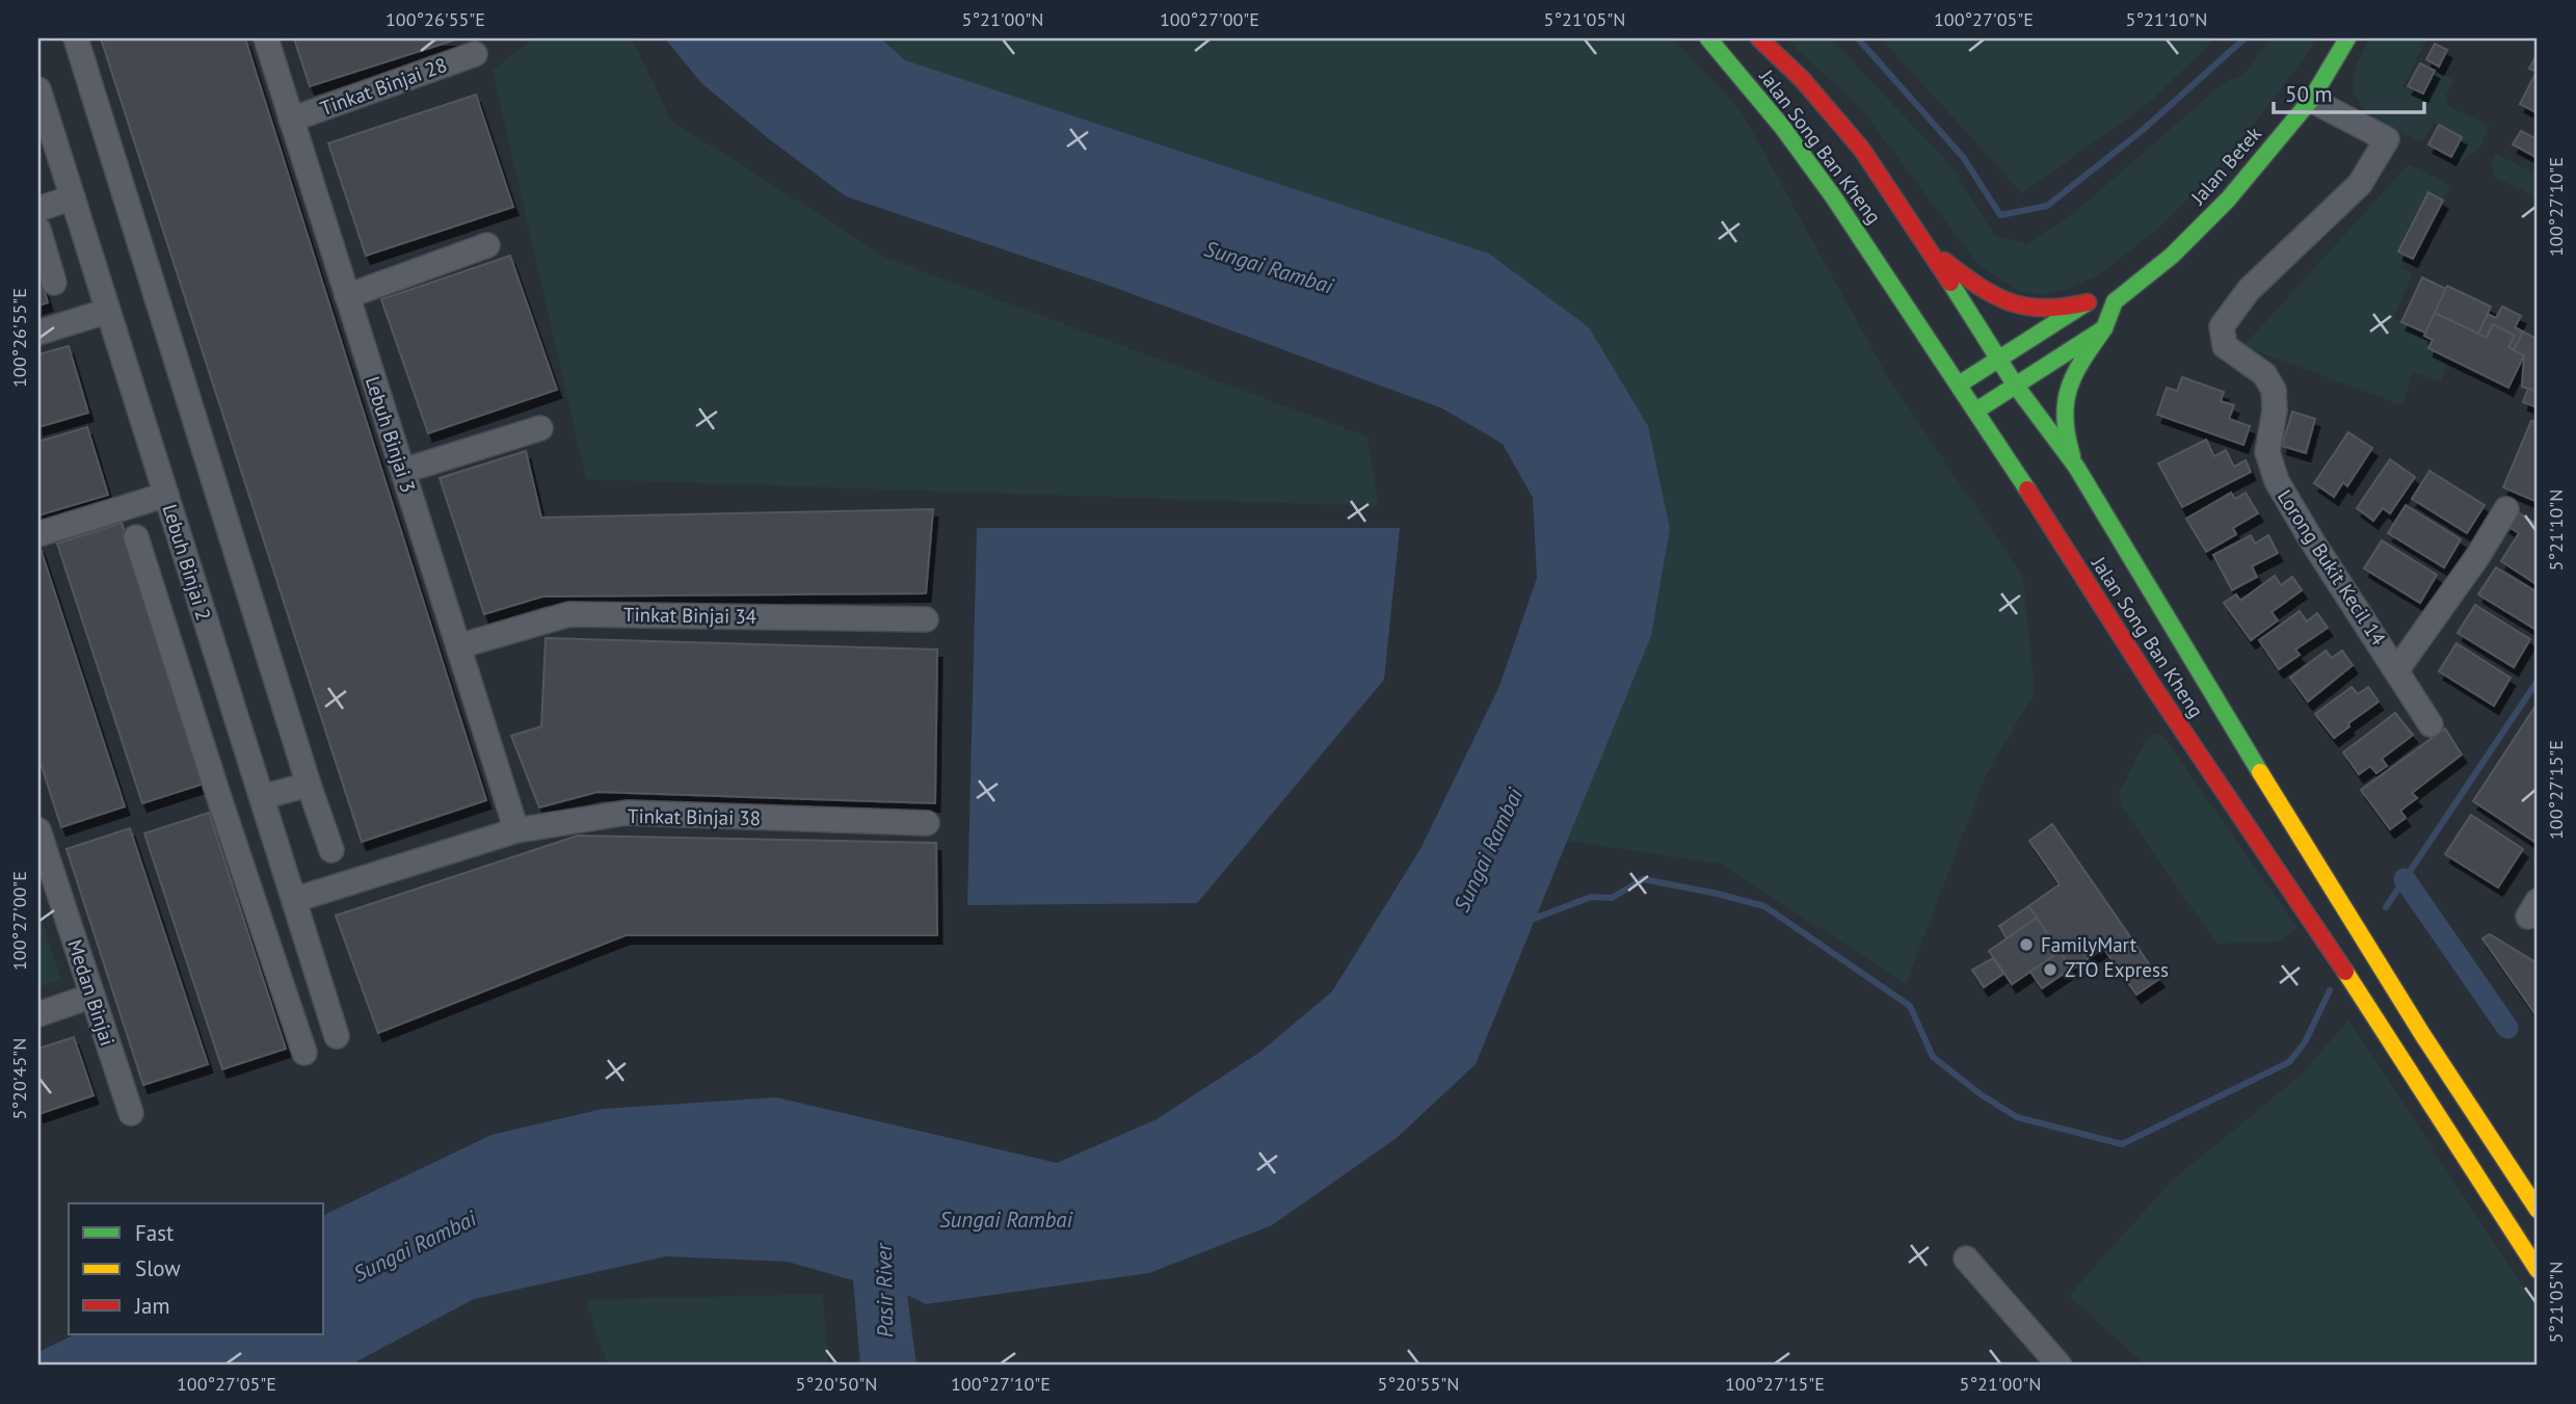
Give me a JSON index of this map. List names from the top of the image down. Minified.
{"streets":{"main road":["Jalan Song Ban Kheng","Jalan Betek"],"street":["Tinkat Binjai 28","Lebuh Binjai 3","Lebuh Binjai 2","Lorong Bukit Kecil 14","Tinkat Binjai 34","Tinkat Binjai 38","Medan Binjai"]},"crossings":[["Tinkat Binjai 28","Lebuh Binjai 3"],["Jalan Betek","Lorong Bukit Kecil 14"],["Lebuh Binjai 3","Tinkat Binjai 34"],["Lebuh Binjai 3","Tinkat Binjai 38"],["Lebuh Binjai 2","Tinkat Binjai 38"]],"water":["Sungai Rambai","Pasir River"],"places":["FamilyMart","ZTO Express"],"legend":["Fast","Slow","Jam"],"scale_bar":"50 m","coordinates":["100°26'55\"E","5°21'00\"N","100°27'00\"E","5°21'05\"N","100°27'05\"E","5°21'10\"N","100°27'10\"E","100°27'15\"E","5°20'45\"N","5°20'50\"N","5°20'55\"N"]}
